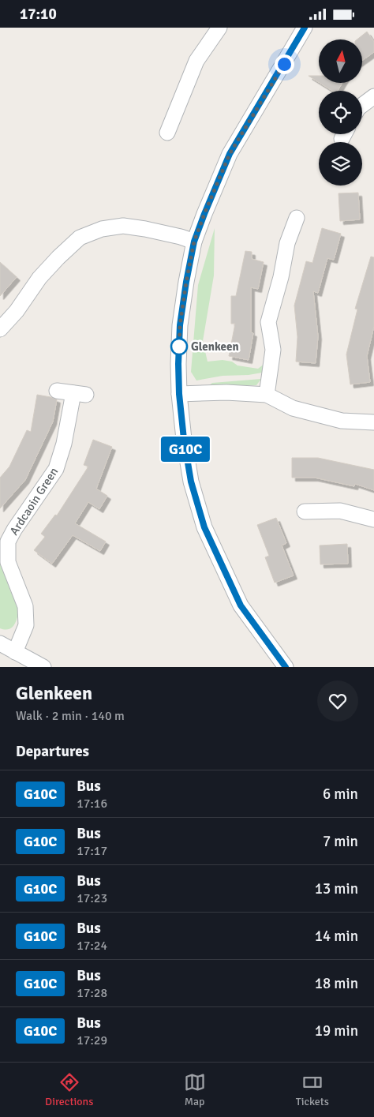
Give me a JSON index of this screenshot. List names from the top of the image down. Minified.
{"streets":{"street":["Ardcaoin Green"]},"places":["Glenkeen"],"lines":["bus line G10C"],"north":"top","page":{"status":"17:10","on_map":"G10C","heading":[["Glenkeen","Walk · 2 min · 140 m"],"Departures"],"list":[{"mark":"G10C","name":"Bus","note":"17:16","value":"6 min"},{"mark":"G10C","name":"Bus","note":"17:17","value":"7 min"},{"mark":"G10C","name":"Bus","note":"17:23","value":"13 min"},{"mark":"G10C","name":"Bus","note":"17:24","value":"14 min"},{"mark":"G10C","name":"Bus","note":"17:28","value":"18 min"},{"mark":"G10C","name":"Bus","note":"17:29","value":"19 min"}],"tabs":["Directions","Map","Tickets"]}}
